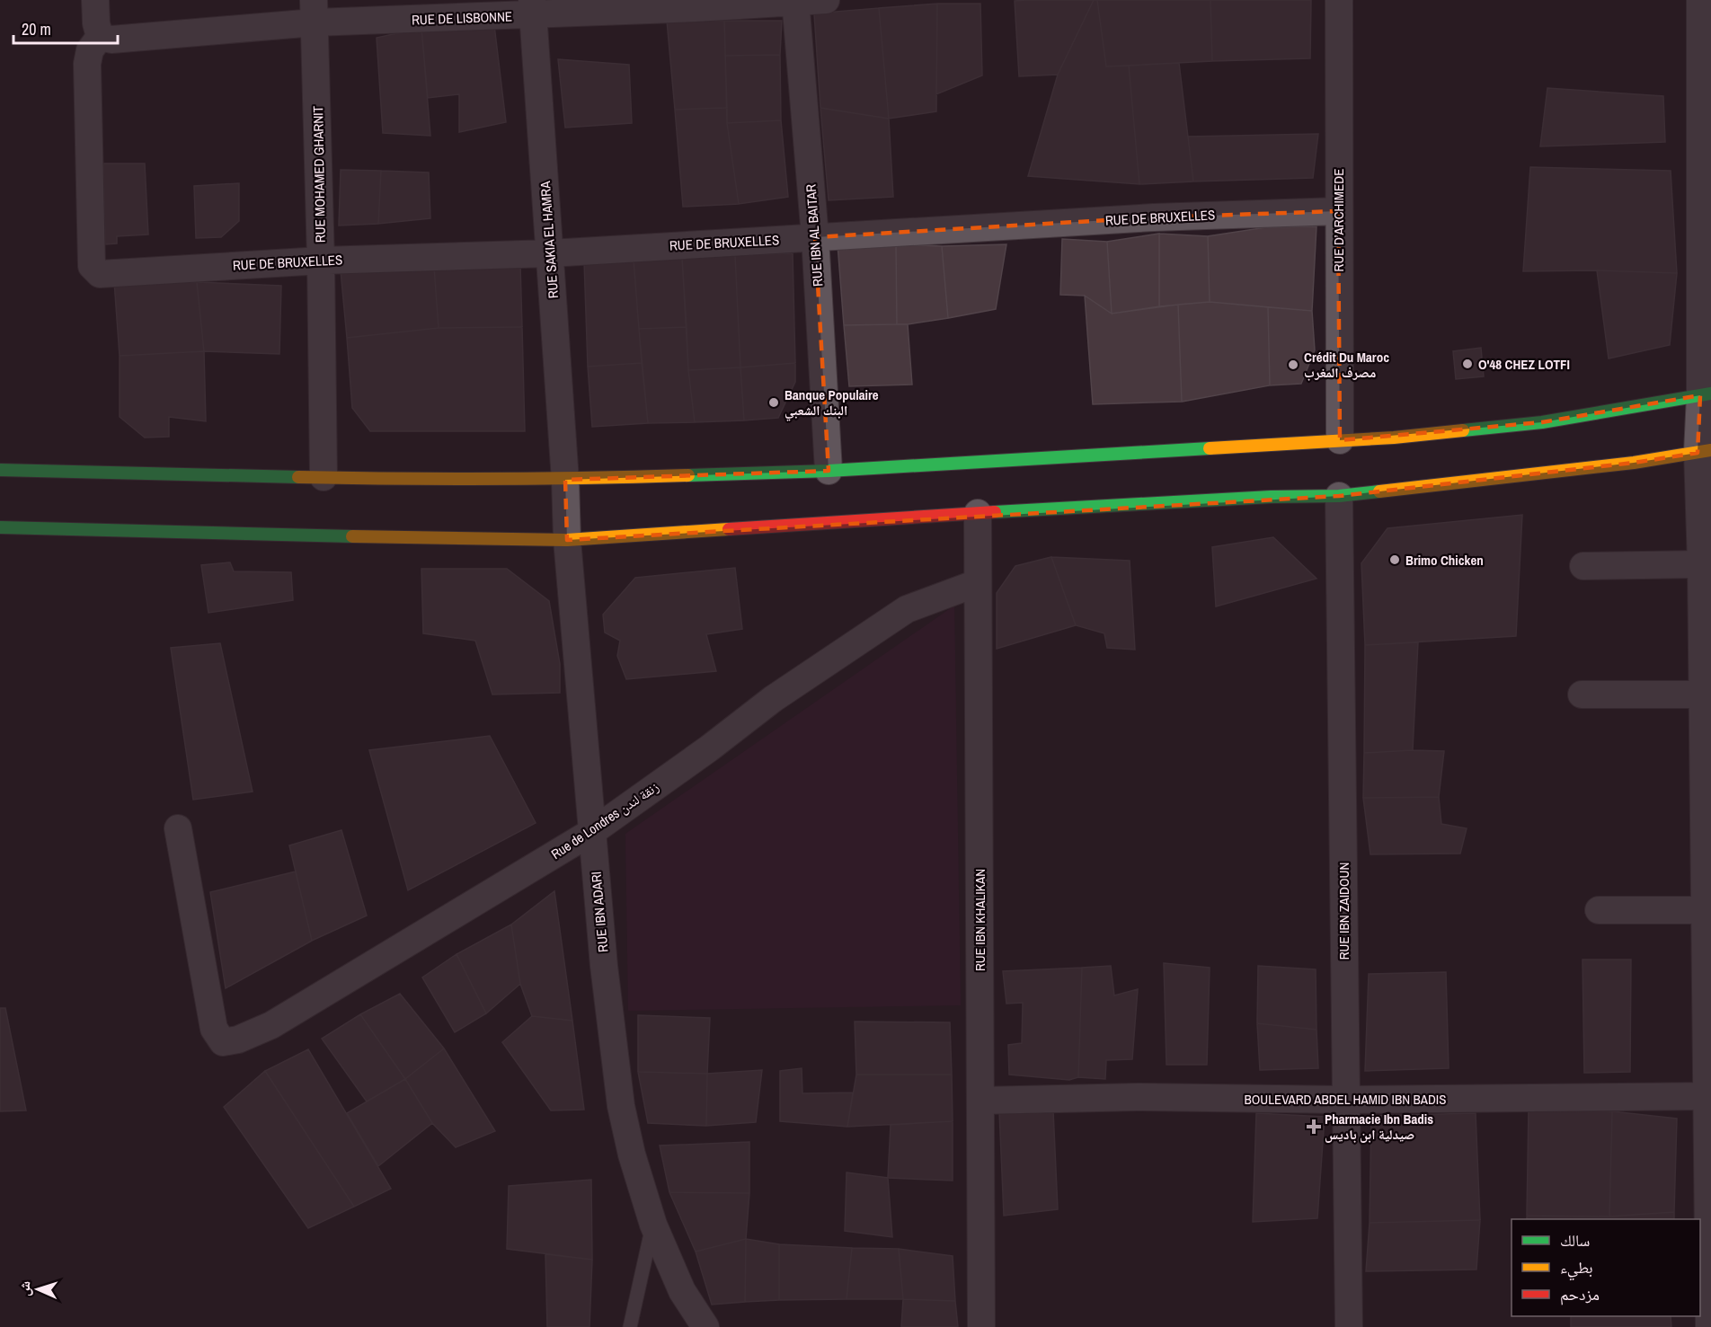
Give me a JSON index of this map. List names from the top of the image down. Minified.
{"streets":{"street":["RUE DE LISBONNE","RUE MOHAMED GHARNIT","RUE DE BRUXELLES","RUE D’ARCHIMEDE","RUE IBN AL BAITAR","RUE SAKIA EL HAMRA","Rue de Londres زنقة لندن","RUE IBN ZAIDOUN","RUE IBN ADARI","RUE IBN KHALIKAN","BOULEVARD ABDEL HAMID IBN BADIS"]},"crossings":[["RUE DE LISBONNE","RUE MOHAMED GHARNIT"],["RUE DE LISBONNE","RUE DE BRUXELLES"],["RUE DE LISBONNE","RUE IBN AL BAITAR"],["RUE DE LISBONNE","RUE SAKIA EL HAMRA"],["RUE MOHAMED GHARNIT","RUE DE BRUXELLES"],["RUE DE BRUXELLES","RUE D’ARCHIMEDE"],["RUE DE BRUXELLES","RUE IBN AL BAITAR"],["RUE DE BRUXELLES","RUE SAKIA EL HAMRA"],["RUE SAKIA EL HAMRA","RUE IBN ADARI"],["Rue de Londres زنقة لندن","RUE IBN ADARI"],["Rue de Londres زنقة لندن","RUE IBN KHALIKAN"],["RUE IBN ZAIDOUN","BOULEVARD ABDEL HAMID IBN BADIS"],["RUE IBN KHALIKAN","BOULEVARD ABDEL HAMID IBN BADIS"]],"places":{"other":["O'48 CHEZ LOTFI","Crédit Du Maroc مصرف المغرب","Banque Populaire البنك الشعبي","Brimo Chicken"],"health":["Pharmacie Ibn Badis صيدلية ابن باديس"]},"legend":["سالك","بطيء","مزدحم"],"scale_bar":"20 m","north":"left"}
